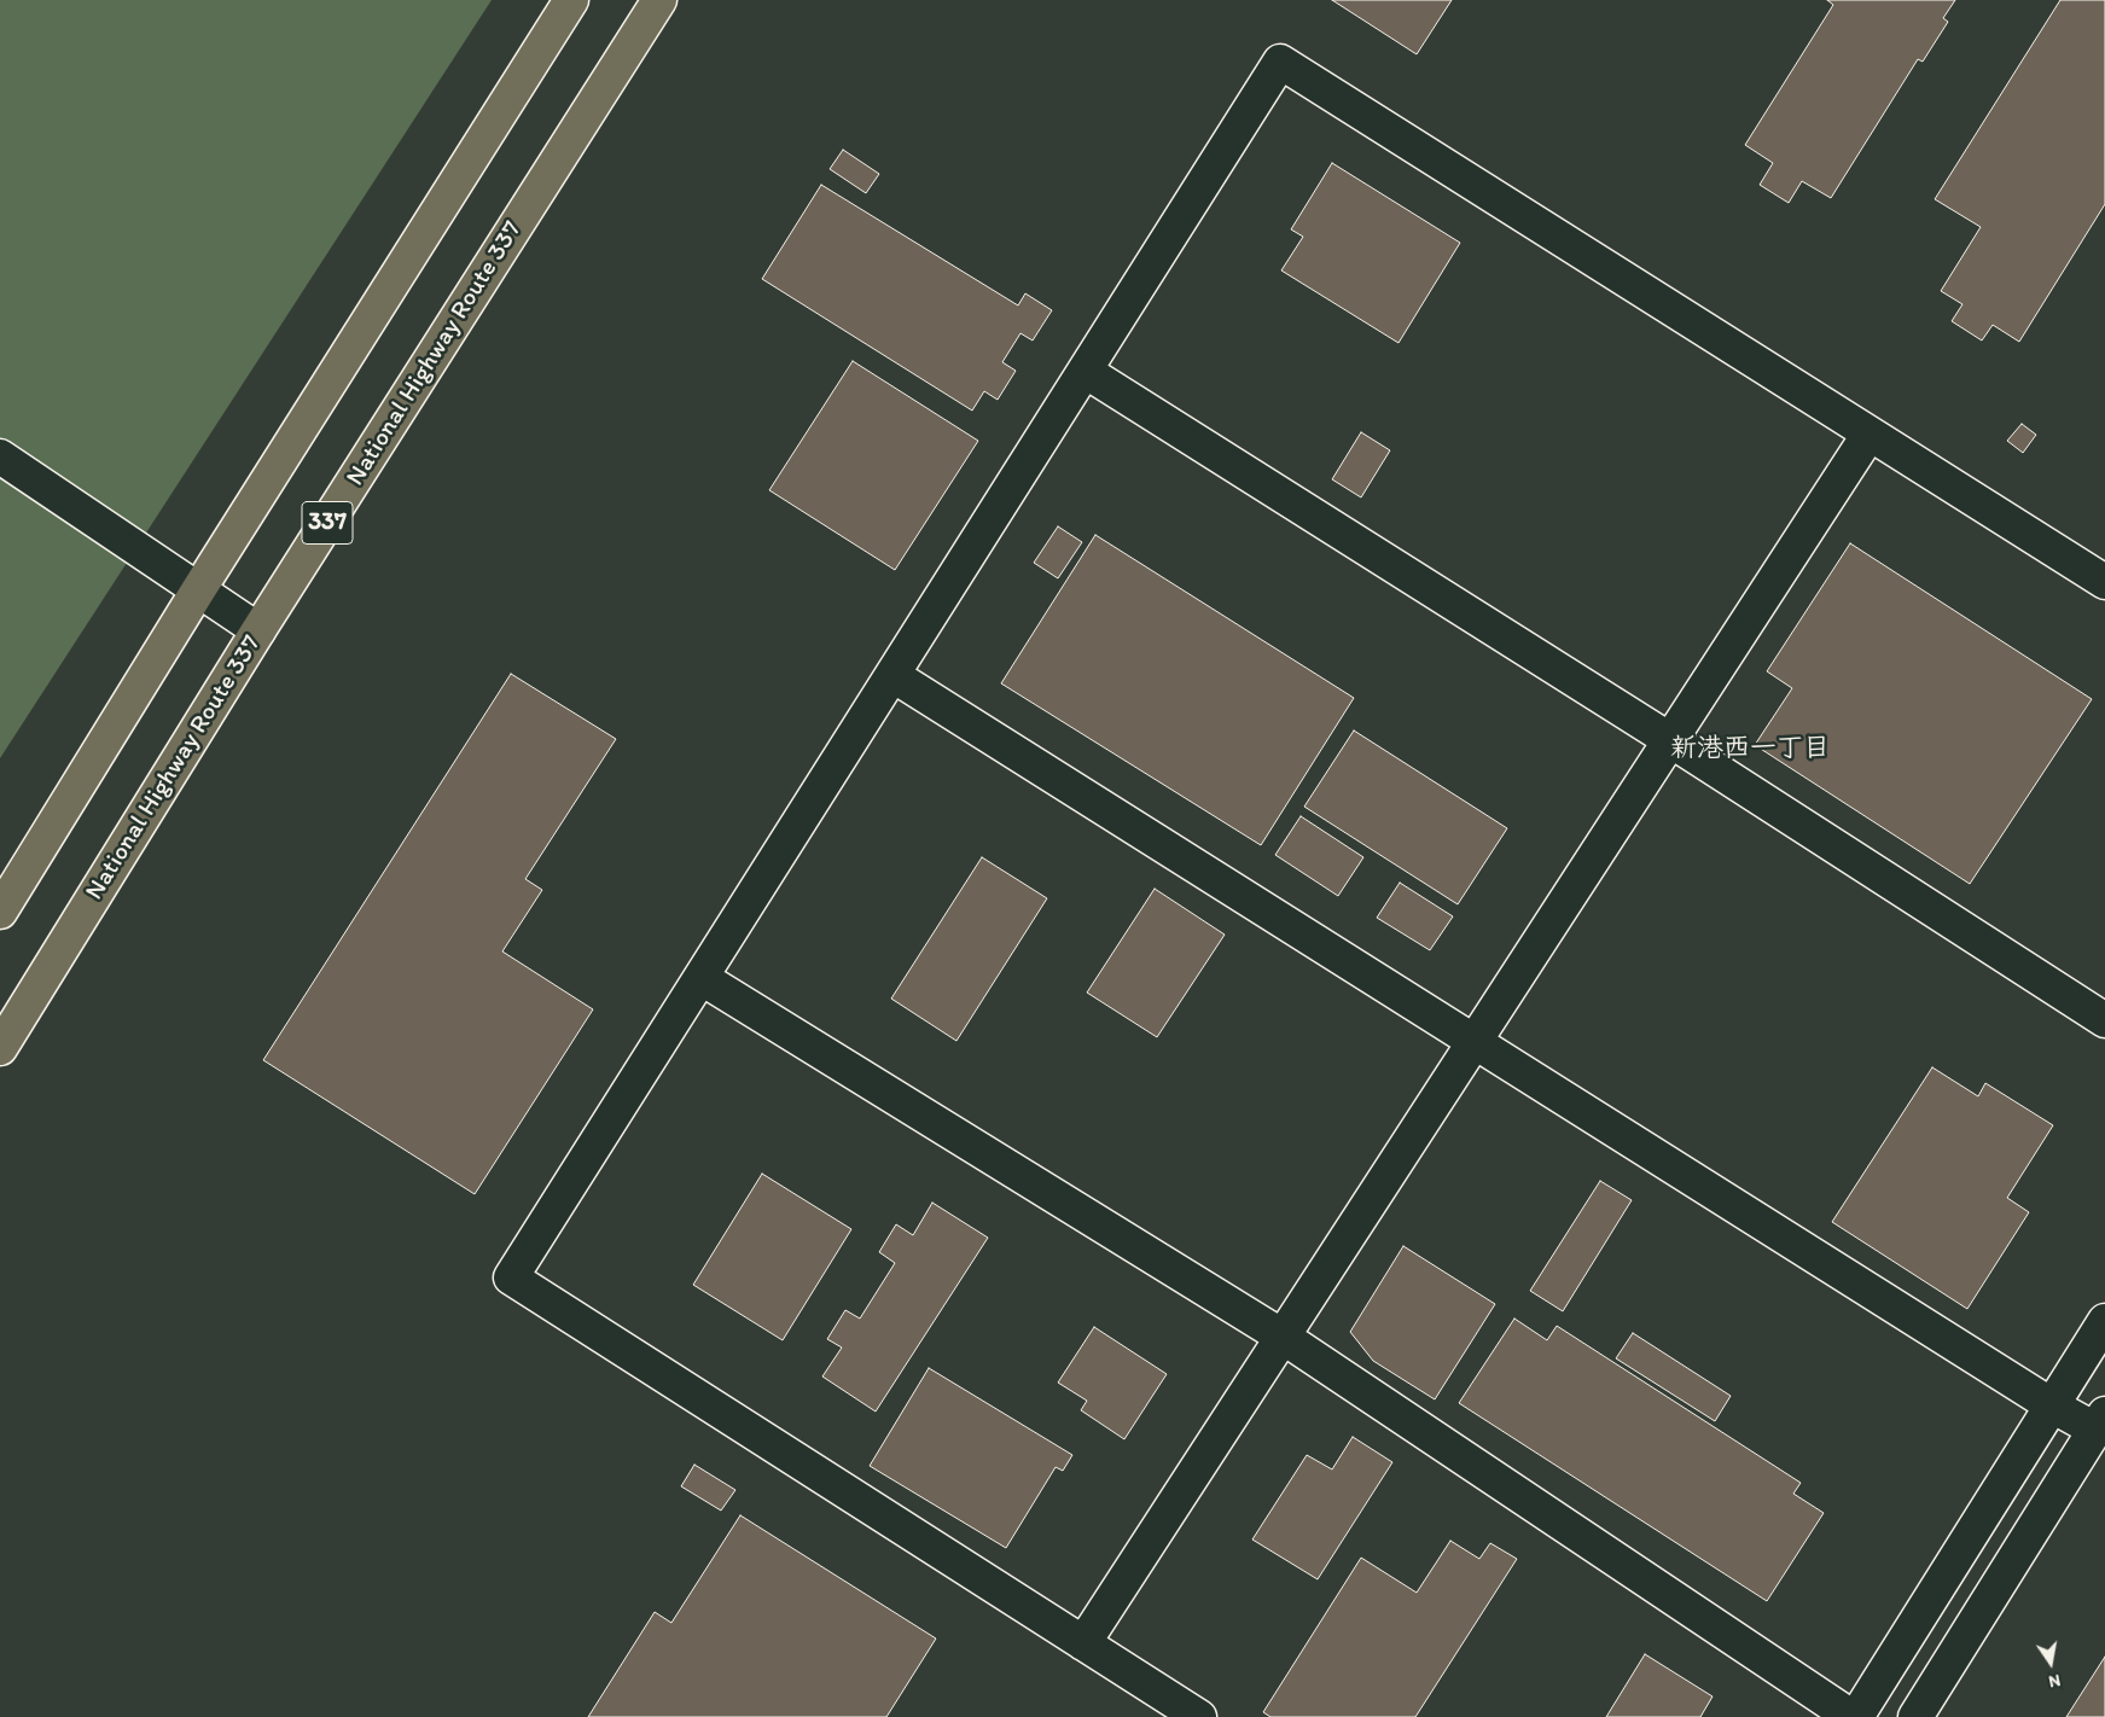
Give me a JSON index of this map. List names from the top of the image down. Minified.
{"streets":{"highway":["National Highway Route 337","337"]},"districts":["新港西一丁目"],"north":"bottom"}
